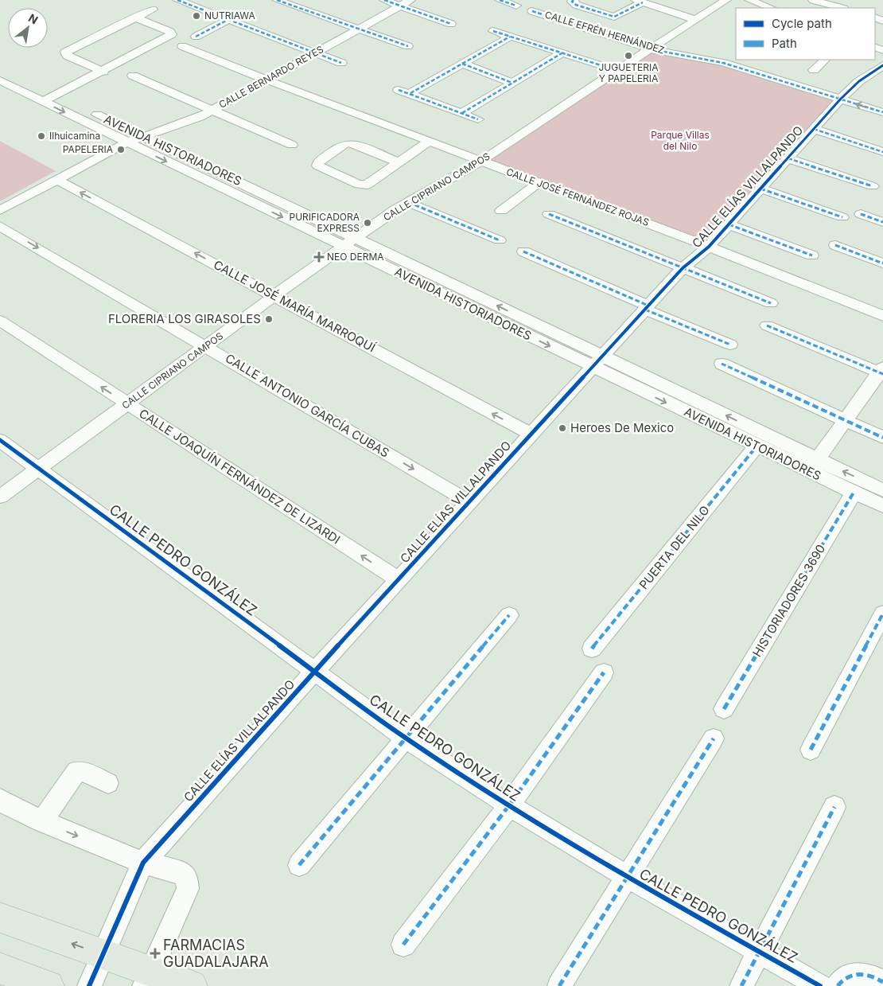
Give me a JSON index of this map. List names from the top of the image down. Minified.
{"streets":{"street":["CALLE EFRÉN HERNÁNDEZ","CALLE BERNARDO REYES","AVENIDA HISTORIADORES","CALLE CIPRIANO CAMPOS","CALLE ELÍAS VILLALPANDO","CALLE JOSÉ FERNÁNDEZ ROJAS","CALLE JOSÉ MARÍA MARROQUÍ","CALLE ANTONIO GARCÍA CUBAS","CALLE JOAQUÍN FERNÁNDEZ DE LIZARDI","PUERTA DEL NILO","CALLE PEDRO GONZÁLEZ","HISTORIADORES 3690"]},"crossings":[["CALLE EFRÉN HERNÁNDEZ","CALLE CIPRIANO CAMPOS"],["CALLE EFRÉN HERNÁNDEZ","CALLE ELÍAS VILLALPANDO"],["CALLE BERNARDO REYES","AVENIDA HISTORIADORES"],["CALLE BERNARDO REYES","CALLE JOSÉ FERNÁNDEZ ROJAS"],["CALLE BERNARDO REYES","CALLE JOSÉ MARÍA MARROQUÍ"],["AVENIDA HISTORIADORES","CALLE CIPRIANO CAMPOS"],["AVENIDA HISTORIADORES","CALLE ELÍAS VILLALPANDO"],["AVENIDA HISTORIADORES","PUERTA DEL NILO"],["AVENIDA HISTORIADORES","HISTORIADORES 3690"],["CALLE CIPRIANO CAMPOS","CALLE JOSÉ FERNÁNDEZ ROJAS"],["CALLE CIPRIANO CAMPOS","CALLE JOSÉ MARÍA MARROQUÍ"],["CALLE CIPRIANO CAMPOS","CALLE ANTONIO GARCÍA CUBAS"],["CALLE CIPRIANO CAMPOS","CALLE JOAQUÍN FERNÁNDEZ DE LIZARDI"],["CALLE CIPRIANO CAMPOS","CALLE PEDRO GONZÁLEZ"],["CALLE ELÍAS VILLALPANDO","CALLE JOSÉ FERNÁNDEZ ROJAS"],["CALLE ELÍAS VILLALPANDO","CALLE JOSÉ MARÍA MARROQUÍ"],["CALLE ELÍAS VILLALPANDO","CALLE ANTONIO GARCÍA CUBAS"],["CALLE ELÍAS VILLALPANDO","CALLE JOAQUÍN FERNÁNDEZ DE LIZARDI"],["CALLE ELÍAS VILLALPANDO","CALLE PEDRO GONZÁLEZ"]],"one_way":["CALLE ANTONIO GARCÍA CUBAS","CALLE JOAQUÍN FERNÁNDEZ DE LIZARDI"],"parks":["Parque Villas del Nilo"],"places":{"other":["NUTRIAWA","JUGUETERIA Y PAPELERIA","Ilhuicamina","PAPELERIA","PURIFICADORA EXPRESS","FLORERIA LOS GIRASOLES","Heroes De Mexico"],"health":["NEO DERMA","FARMACIAS GUADALAJARA"]},"legend":["Cycle path","Path"],"north":"top right"}
